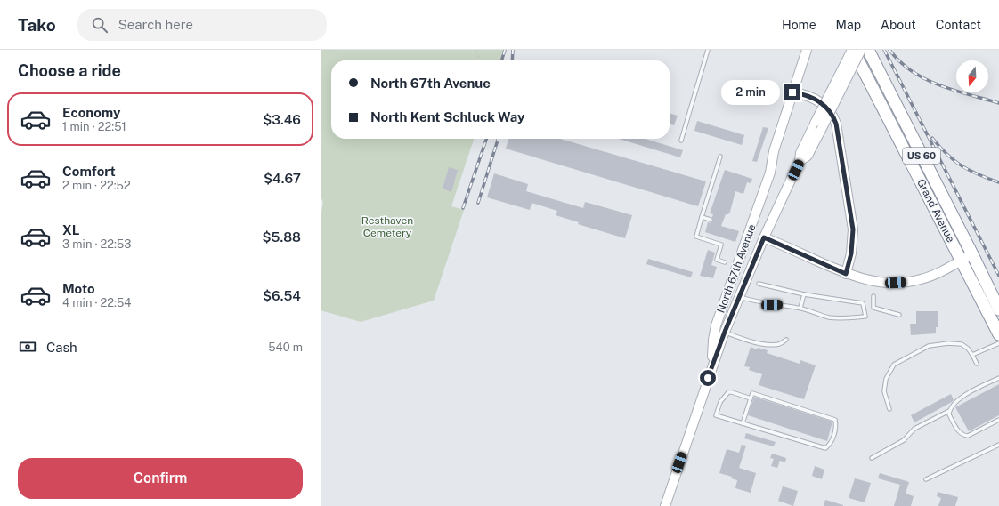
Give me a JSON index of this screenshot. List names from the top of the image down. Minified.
{"streets":{"highway":["US 60","Grand Avenue"],"main road":["North 67th Avenue"]},"crossings":[["Grand Avenue","North 67th Avenue"]],"parks":["Resthaven Cemetery"],"north":"bottom","page":{"header":"Tako","search":"Search here","nav":["Home","Map","About","Contact"],"heading":"Choose a ride","banner":["North 67th Avenue","North Kent Schluck Way"],"bubble":"2 min","list":[{"name":"Economy","note":"1 min · 22:51","value":"$3.46"},{"name":"Comfort","note":"2 min · 22:52","value":"$4.67"},{"name":"XL","note":"3 min · 22:53","value":"$5.88"},{"name":"Moto","note":"4 min · 22:54","value":"$6.54"}],"pay":["Cash","540 m"],"buttons":"Confirm"}}
